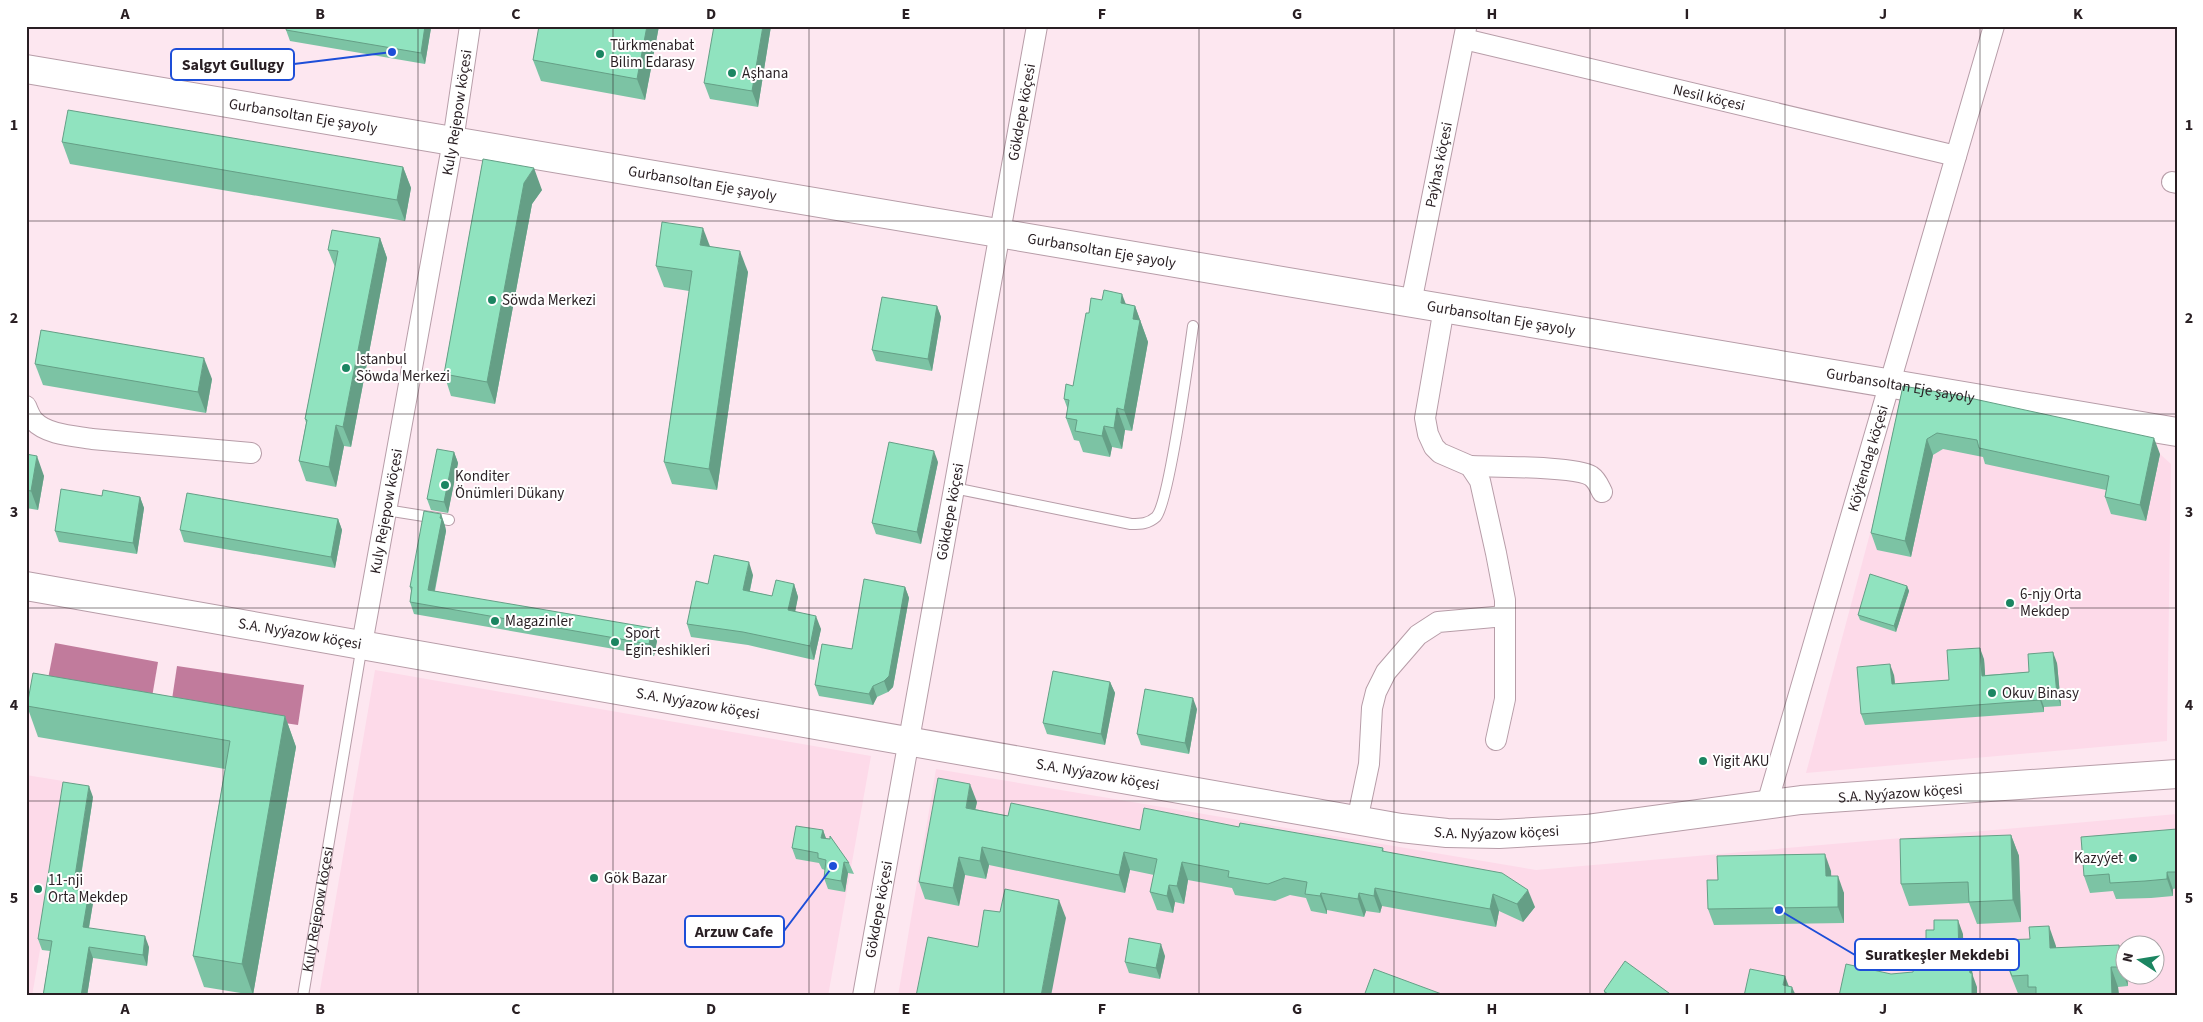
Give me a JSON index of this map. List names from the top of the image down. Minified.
{"streets":{"main road":["Gurbansoltan Eje şayoly","S.A. Nyýazow köçesi"],"street":["Nesil köçesi","Kuly Rejepow köçesi","Gökdepe köçesi","Paýhas köçesi","Köýtendag köçesi"]},"crossings":[["Nesil köçesi","Paýhas köçesi"],["Nesil köçesi","Köýtendag köçesi"],["Kuly Rejepow köçesi","Gurbansoltan Eje şayoly"],["Kuly Rejepow köçesi","S.A. Nyýazow köçesi"],["Gökdepe köçesi","Gurbansoltan Eje şayoly"],["Gökdepe köçesi","S.A. Nyýazow köçesi"],["Gurbansoltan Eje şayoly","Paýhas köçesi"],["Gurbansoltan Eje şayoly","Köýtendag köçesi"],["Köýtendag köçesi","S.A. Nyýazow köçesi"]],"places":["Salgyt Gullugy","Türkmenabat Bilim Edarasy","Aşhana","Söwda Merkezi","Istanbul Söwda Merkezi","Konditer Önümleri Dükany","6-njy Orta Mekdep","Magazinler","Sport Egin-eshikleri","Okuv Binasy","Yigit AKU","Kazyýet","Arzuw Cafe","Gök Bazar","11-nji Orta Mekdep","Suratkeşler Mekdebi"],"north":"left","grid":{"columns":["A","B","C","D","E","F","G","H","I","J","K"],"rows":["1","2","3","4","5"]}}
